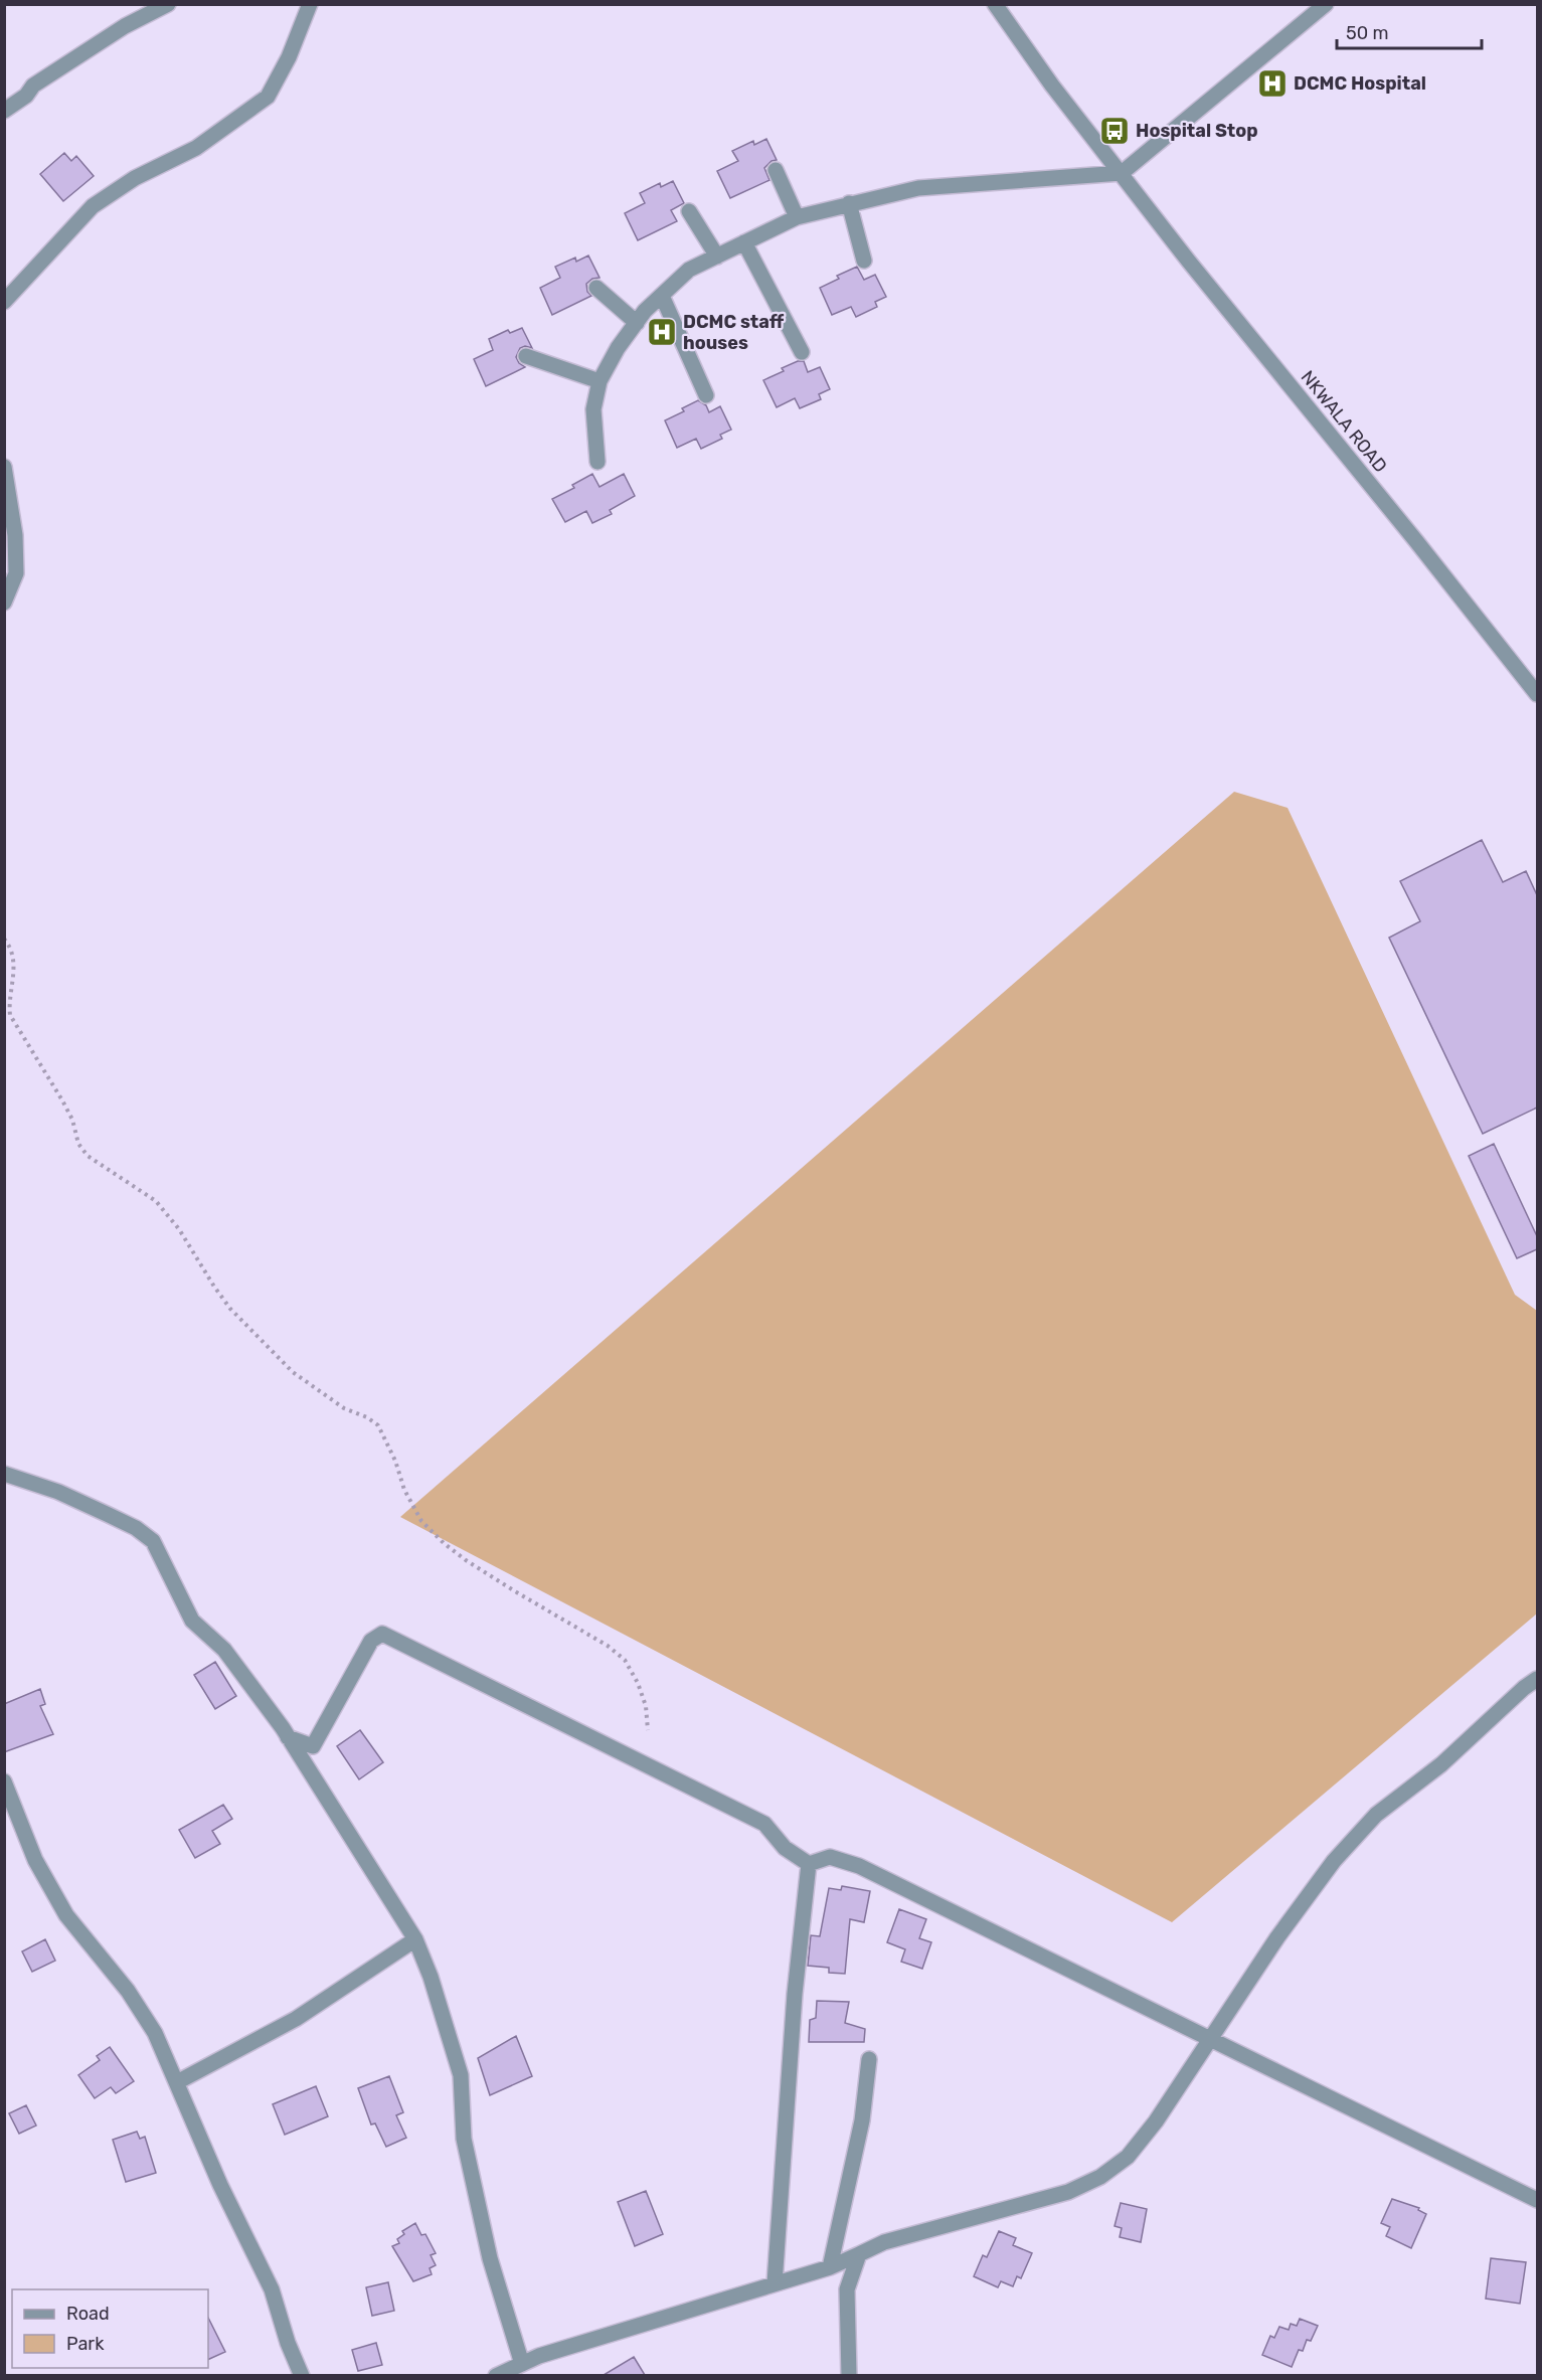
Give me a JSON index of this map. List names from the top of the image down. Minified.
{"streets":{"street":["NKWALA ROAD"]},"places":{"hospital":["DCMC Hospital","DCMC staff houses"],"bus stop":["Hospital Stop"]},"legend":["Road","Park"],"scale_bar":"50 m"}
